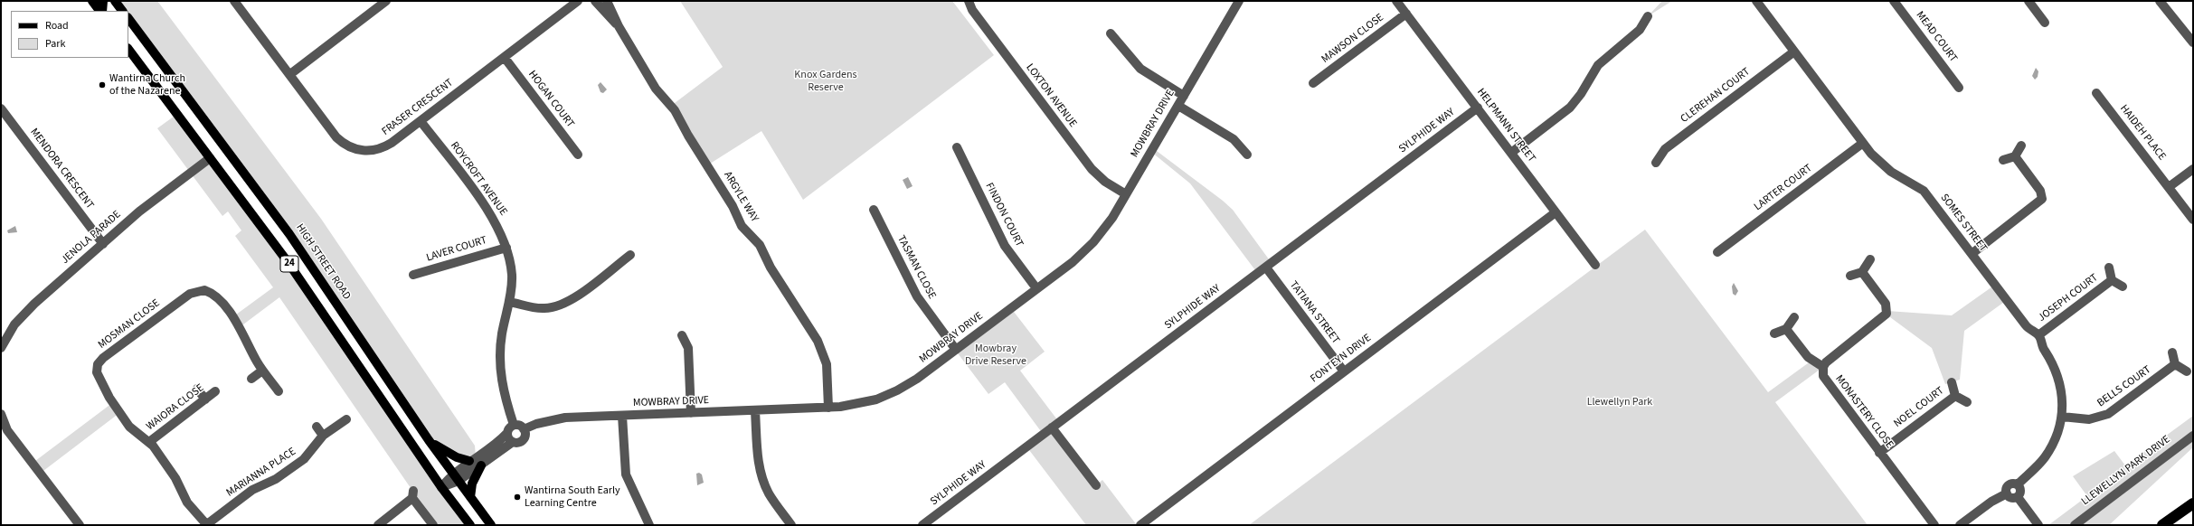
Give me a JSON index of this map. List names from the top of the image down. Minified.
{"streets":{"main road":["HIGH STREET ROAD","24"],"street":["MEAD COURT","MAWSON CLOSE","LOXTON AVENUE","CLEREHAN COURT","HOGAN COURT","FRASER CRESCENT","MOWBRAY DRIVE","HELPMANN STREET","SYLPHIDE WAY","HAIDEH PLACE","MENDORA CRESCENT","ROYCROFT AVENUE","LARTER COURT","ARGYLE WAY","FINDON COURT","SOMES STREET","JENOLA PARADE","LAVER COURT","TASMAN CLOSE","JOSEPH COURT","TATIANA STREET","MOSMAN CLOSE","FONTEYN DRIVE","BELLS COURT","WAIORA CLOSE","NOEL COURT","MONASTERY CLOSE","LLEWELLYN PARK DRIVE","MARIANNA PLACE"]},"crossings":[["MAWSON CLOSE","HELPMANN STREET"],["LOXTON AVENUE","MOWBRAY DRIVE"],["CLEREHAN COURT","SOMES STREET"],["HOGAN COURT","FRASER CRESCENT"],["FRASER CRESCENT","ROYCROFT AVENUE"],["MOWBRAY DRIVE","ROYCROFT AVENUE"],["MOWBRAY DRIVE","ARGYLE WAY"],["MOWBRAY DRIVE","FINDON COURT"],["MOWBRAY DRIVE","TASMAN CLOSE"],["HELPMANN STREET","SYLPHIDE WAY"],["HELPMANN STREET","FONTEYN DRIVE"],["SYLPHIDE WAY","TATIANA STREET"],["MENDORA CRESCENT","JENOLA PARADE"],["ROYCROFT AVENUE","LAVER COURT"],["LARTER COURT","SOMES STREET"],["SOMES STREET","JOSEPH COURT"],["SOMES STREET","BELLS COURT"],["JENOLA PARADE","24"],["TATIANA STREET","FONTEYN DRIVE"],["MOSMAN CLOSE","WAIORA CLOSE"],["MOSMAN CLOSE","MARIANNA PLACE"],["NOEL COURT","MONASTERY CLOSE"]],"parks":["Knox Gardens Reserve","Mowbray Drive Reserve","Llewellyn Park"],"places":["Wantirna Church of the Nazarene","Wantirna South Early Learning Centre"],"legend":["Road","Park"]}
